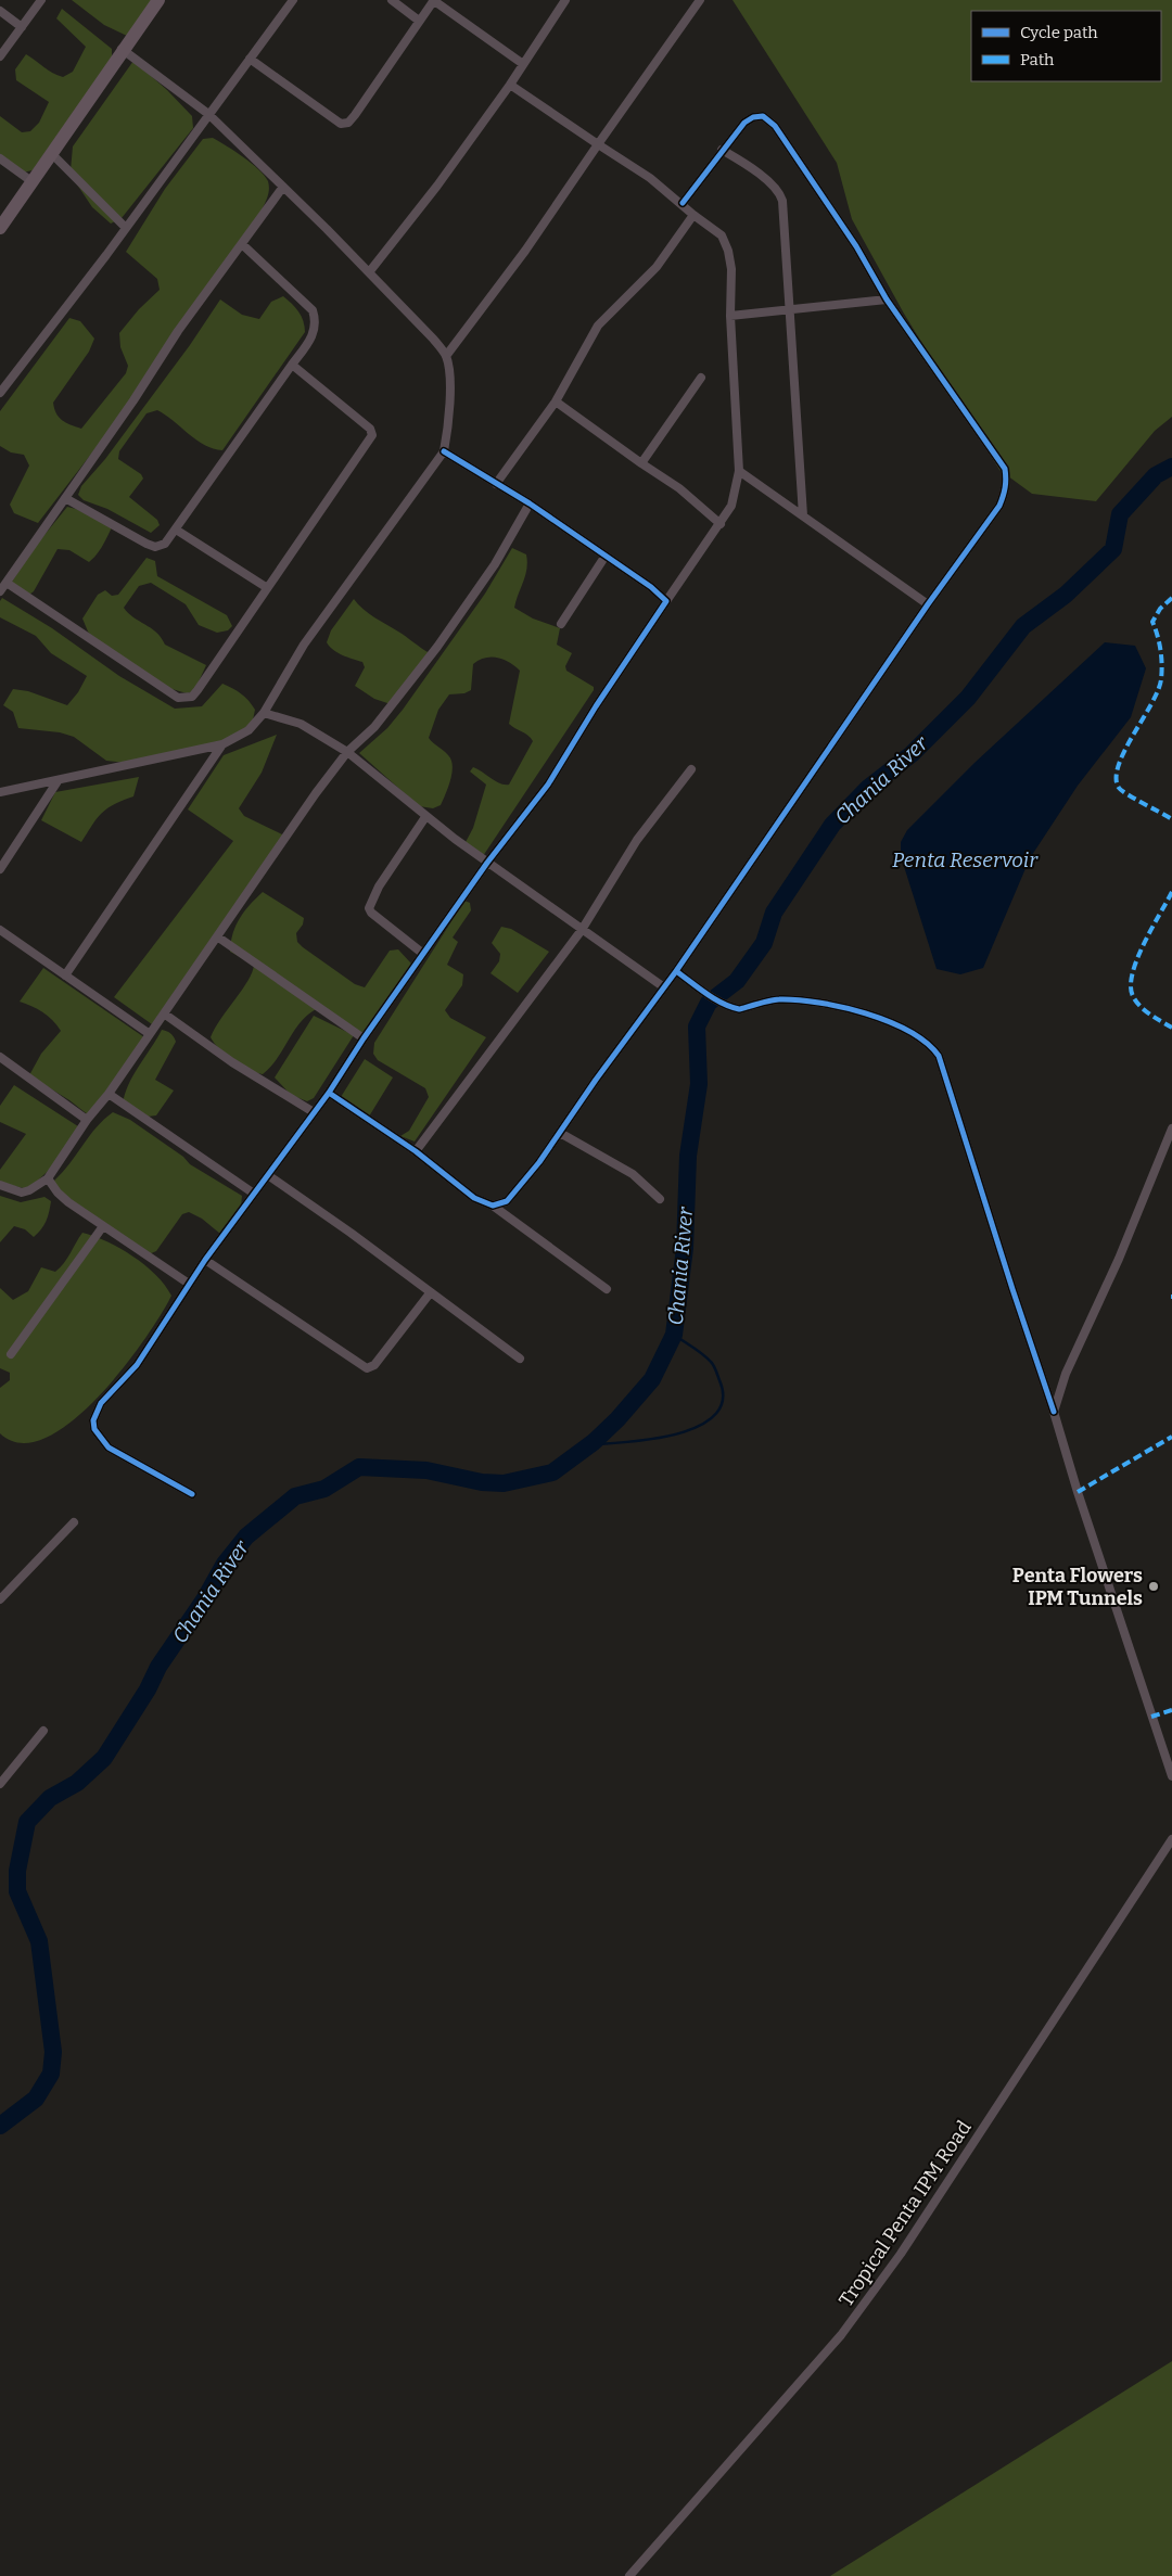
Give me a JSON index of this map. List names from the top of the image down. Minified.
{"streets":{"street":["Tropical Penta IPM Road"]},"water":["Chania River","Penta Reservoir"],"places":["Penta Flowers IPM Tunnels"],"legend":["Cycle path","Path"]}
